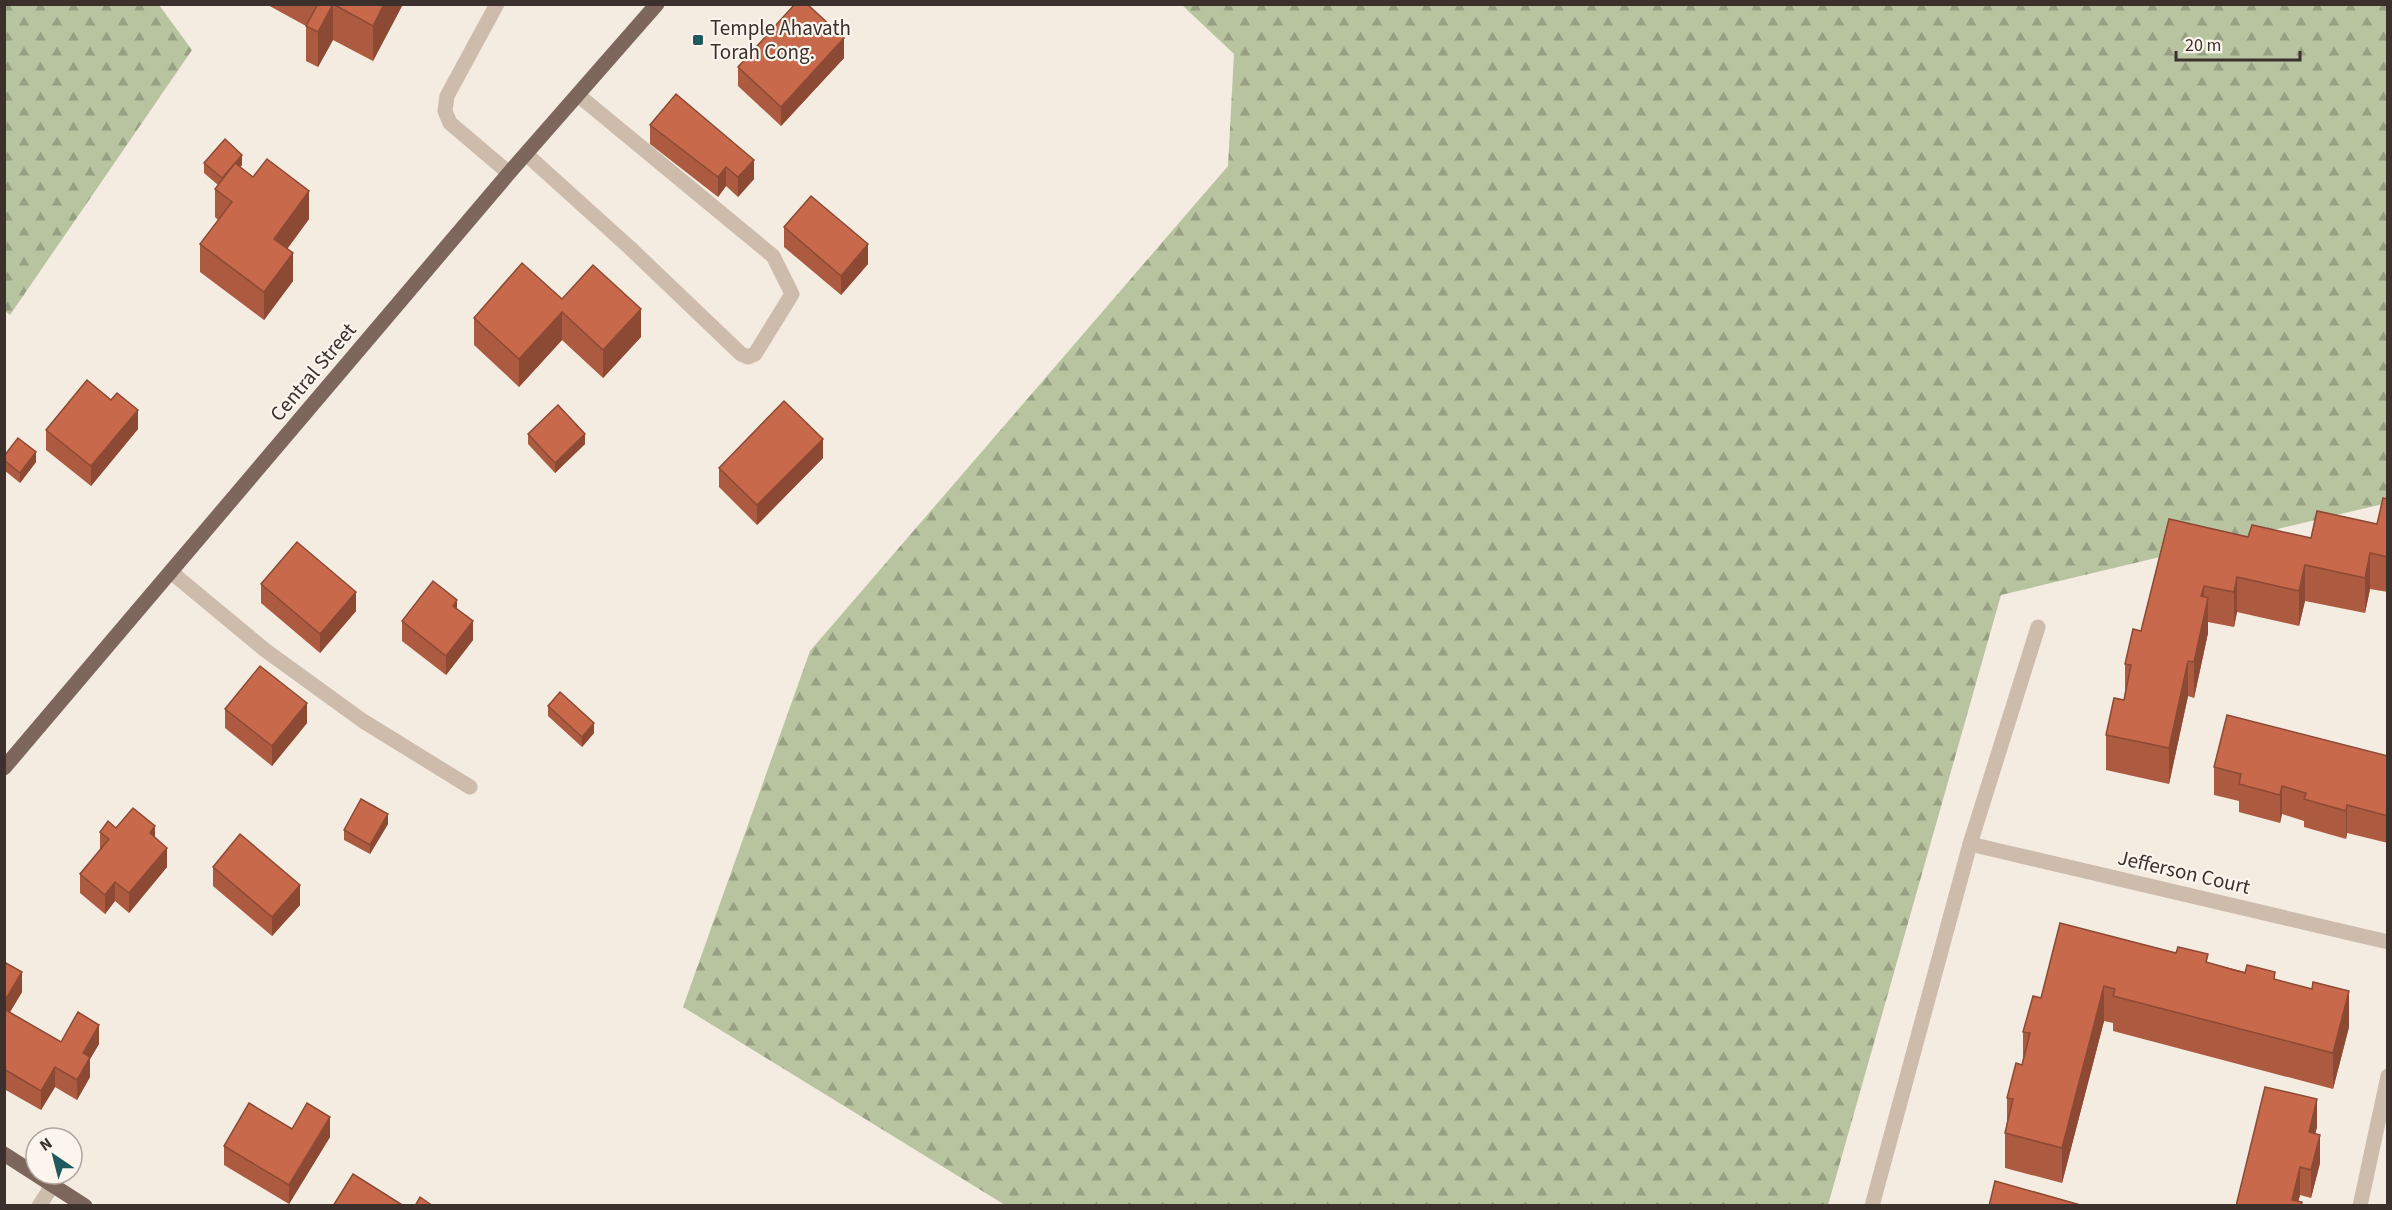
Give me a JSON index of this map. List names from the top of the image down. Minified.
{"streets":{"main road":["Central Street"],"street":["Jefferson Court"]},"places":{"transit":["Temple Ahavath Torah Cong."]},"scale_bar":"20 m","north":"top left"}
